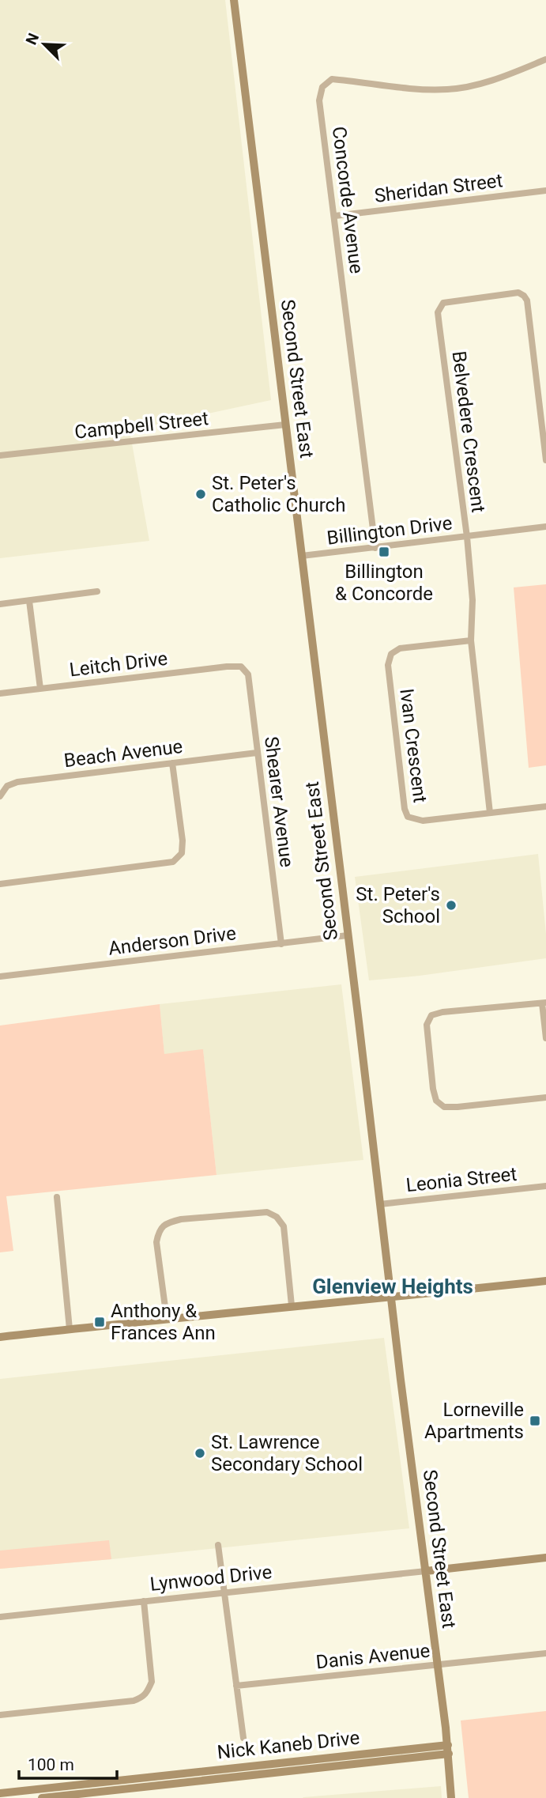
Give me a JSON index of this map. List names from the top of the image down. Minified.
{"streets":{"main road":["Second Street East","Nick Kaneb Drive"],"street":["Sheridan Street","Concorde Avenue","Campbell Street","Belvedere Crescent","Billington Drive","Leitch Drive","Ivan Crescent","Beach Avenue","Shearer Avenue","Anderson Drive","Leonia Street","Lynwood Drive","Danis Avenue"]},"crossings":[["Sheridan Street","Concorde Avenue"],["Concorde Avenue","Billington Drive"],["Second Street East","Campbell Street"],["Second Street East","Billington Drive"],["Second Street East","Anderson Drive"],["Second Street East","Leonia Street"],["Second Street East","Lynwood Drive"],["Second Street East","Danis Avenue"],["Second Street East","Nick Kaneb Drive"],["Belvedere Crescent","Billington Drive"],["Belvedere Crescent","Ivan Crescent"],["Leitch Drive","Shearer Avenue"],["Beach Avenue","Shearer Avenue"],["Shearer Avenue","Anderson Drive"]],"districts":["Glenview Heights"],"places":{"other":["St. Peter's Catholic Church","St. Peter's School","St. Lawrence Secondary School"],"transit":["Billington & Concorde","Anthony & Frances Ann","Lorneville Apartments"]},"scale_bar":"100 m","north":"top left"}
